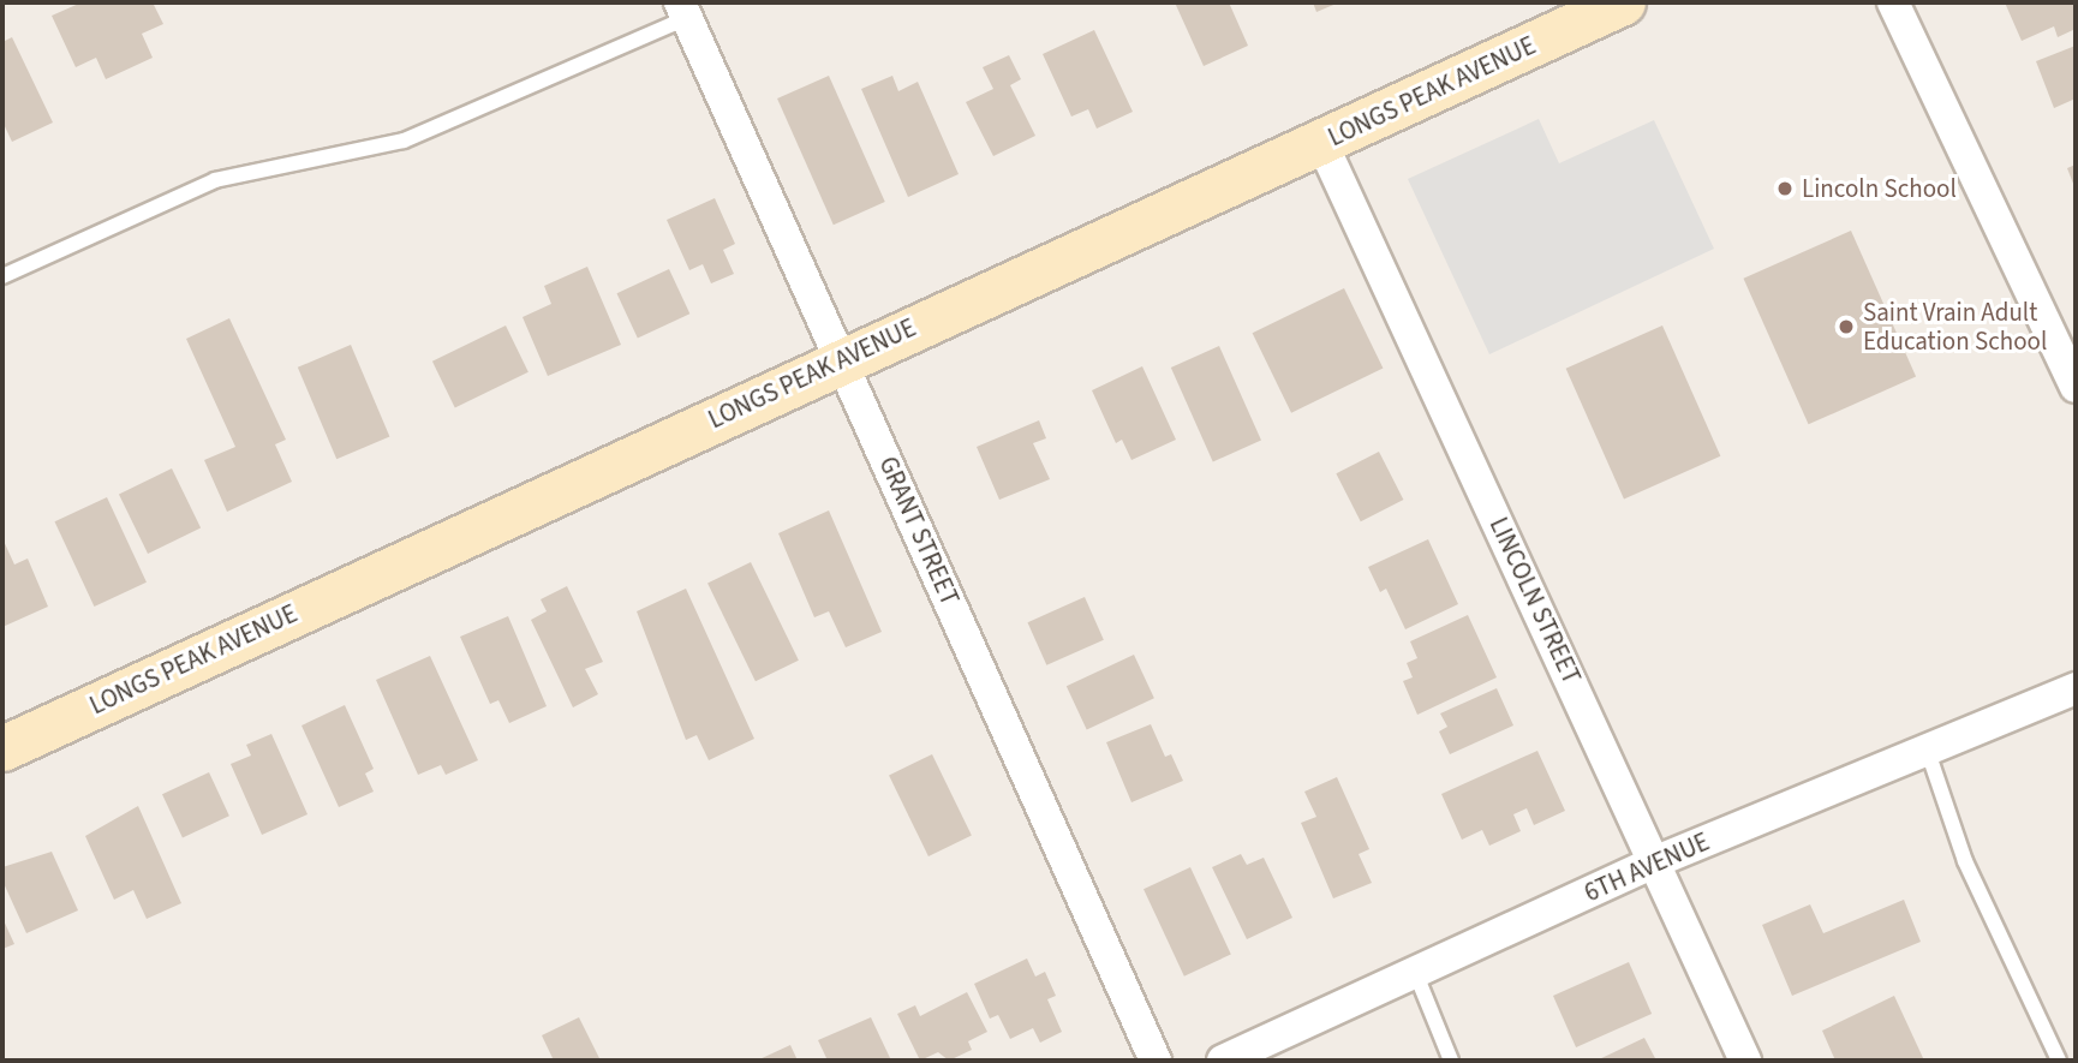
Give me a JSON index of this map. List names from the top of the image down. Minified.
{"streets":{"street":["LONGS PEAK AVENUE","GRANT STREET","LINCOLN STREET","6TH AVENUE"]},"crossings":[["LONGS PEAK AVENUE","GRANT STREET"],["LONGS PEAK AVENUE","LINCOLN STREET"],["LINCOLN STREET","6TH AVENUE"]],"places":["Lincoln School","Saint Vrain Adult Education School"]}
